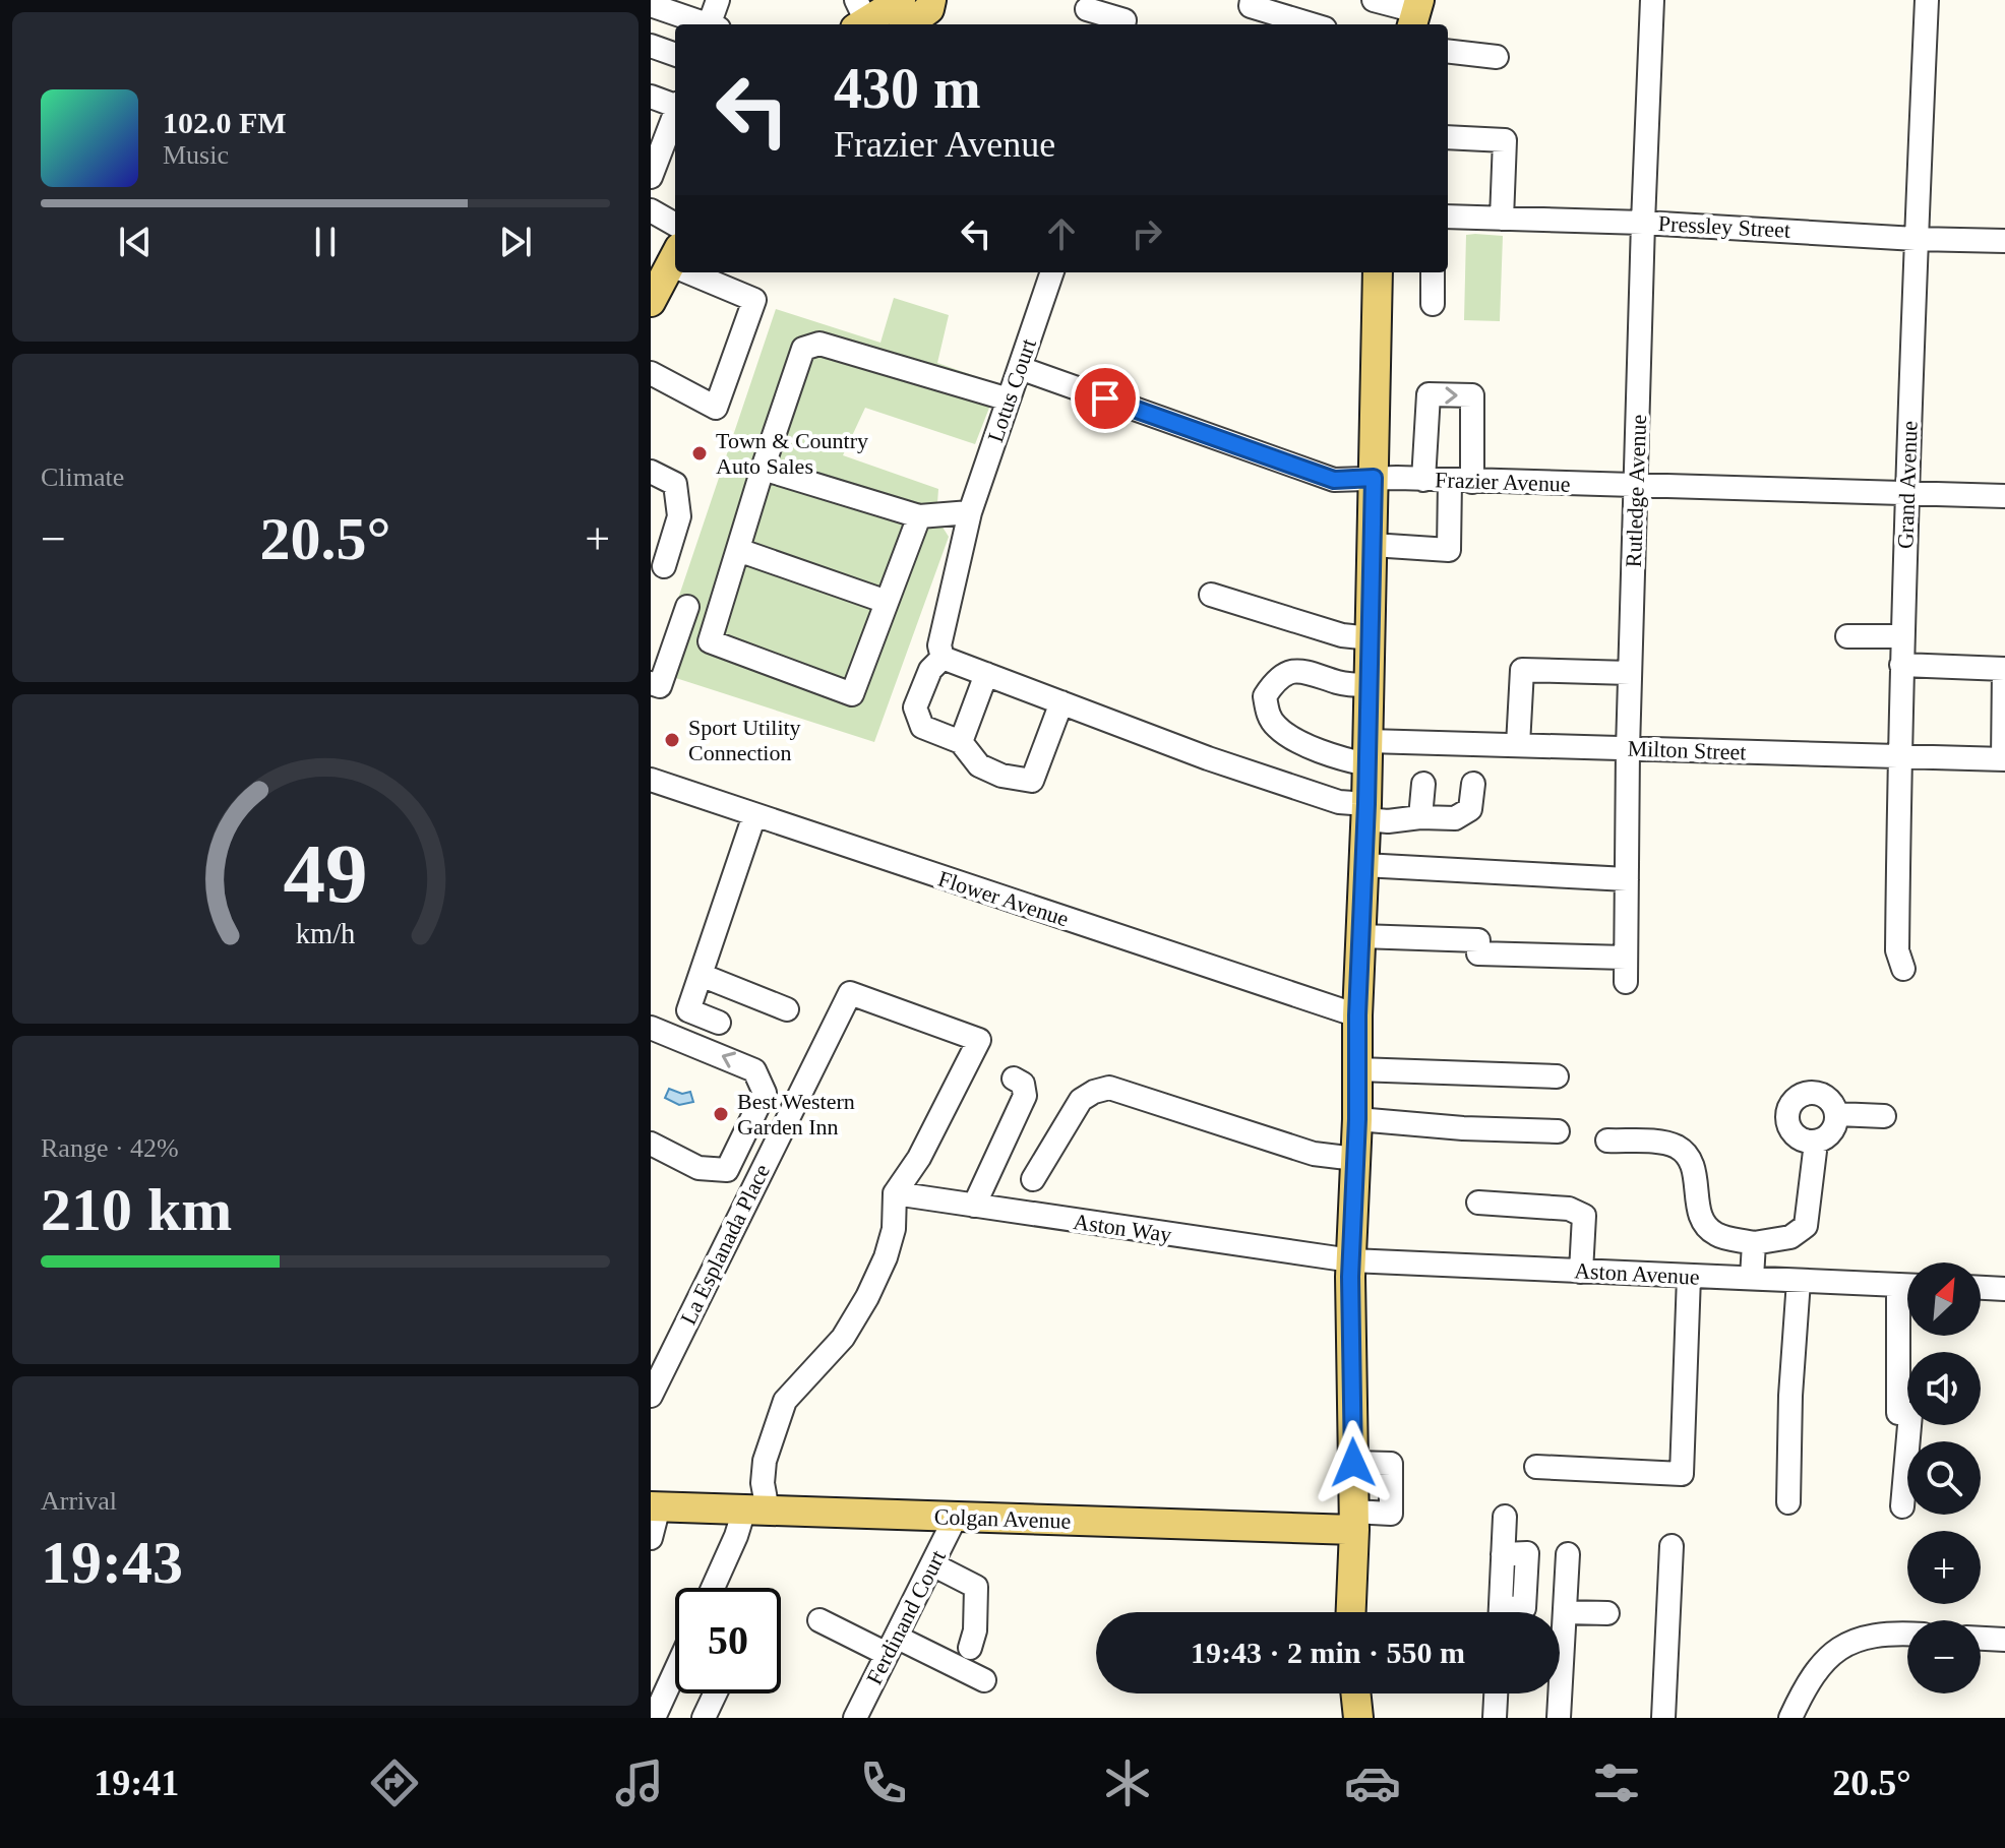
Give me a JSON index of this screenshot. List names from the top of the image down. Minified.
{"streets":{"main road":["Colgan Avenue"],"street":["Pressley Street","Lotus Court","Frazier Avenue","Grand Avenue","Rutledge Avenue","Milton Street","Flower Avenue","Aston Way","La Esplanada Place","Aston Avenue","Ferdinand Court"]},"crossings":[["Pressley Street","Grand Avenue"],["Pressley Street","Rutledge Avenue"],["Lotus Court","Frazier Avenue"],["Frazier Avenue","Grand Avenue"],["Frazier Avenue","Rutledge Avenue"],["Grand Avenue","Milton Street"],["Rutledge Avenue","Milton Street"],["Aston Way","La Esplanada Place"],["Aston Way","Aston Avenue"],["Colgan Avenue","Ferdinand Court"]],"places":["Town & Country Auto Sales","Sport Utility Connection","Best Western Garden Inn"],"north":"top right","page":{"turn":["430 m","Frazier Avenue"],"song":["102.0 FM","Music"],"tile":["Climate",["Range · 42%","210 km"],["Arrival","19:43"]],"heat":["−","20.5°","+"],"map_buttons":["+","−"],"limit":"50","trip":"19:43 · 2 min · 550 m","tabs":["19:41","20.5°"],"gauge":["49","km/h"]}}
